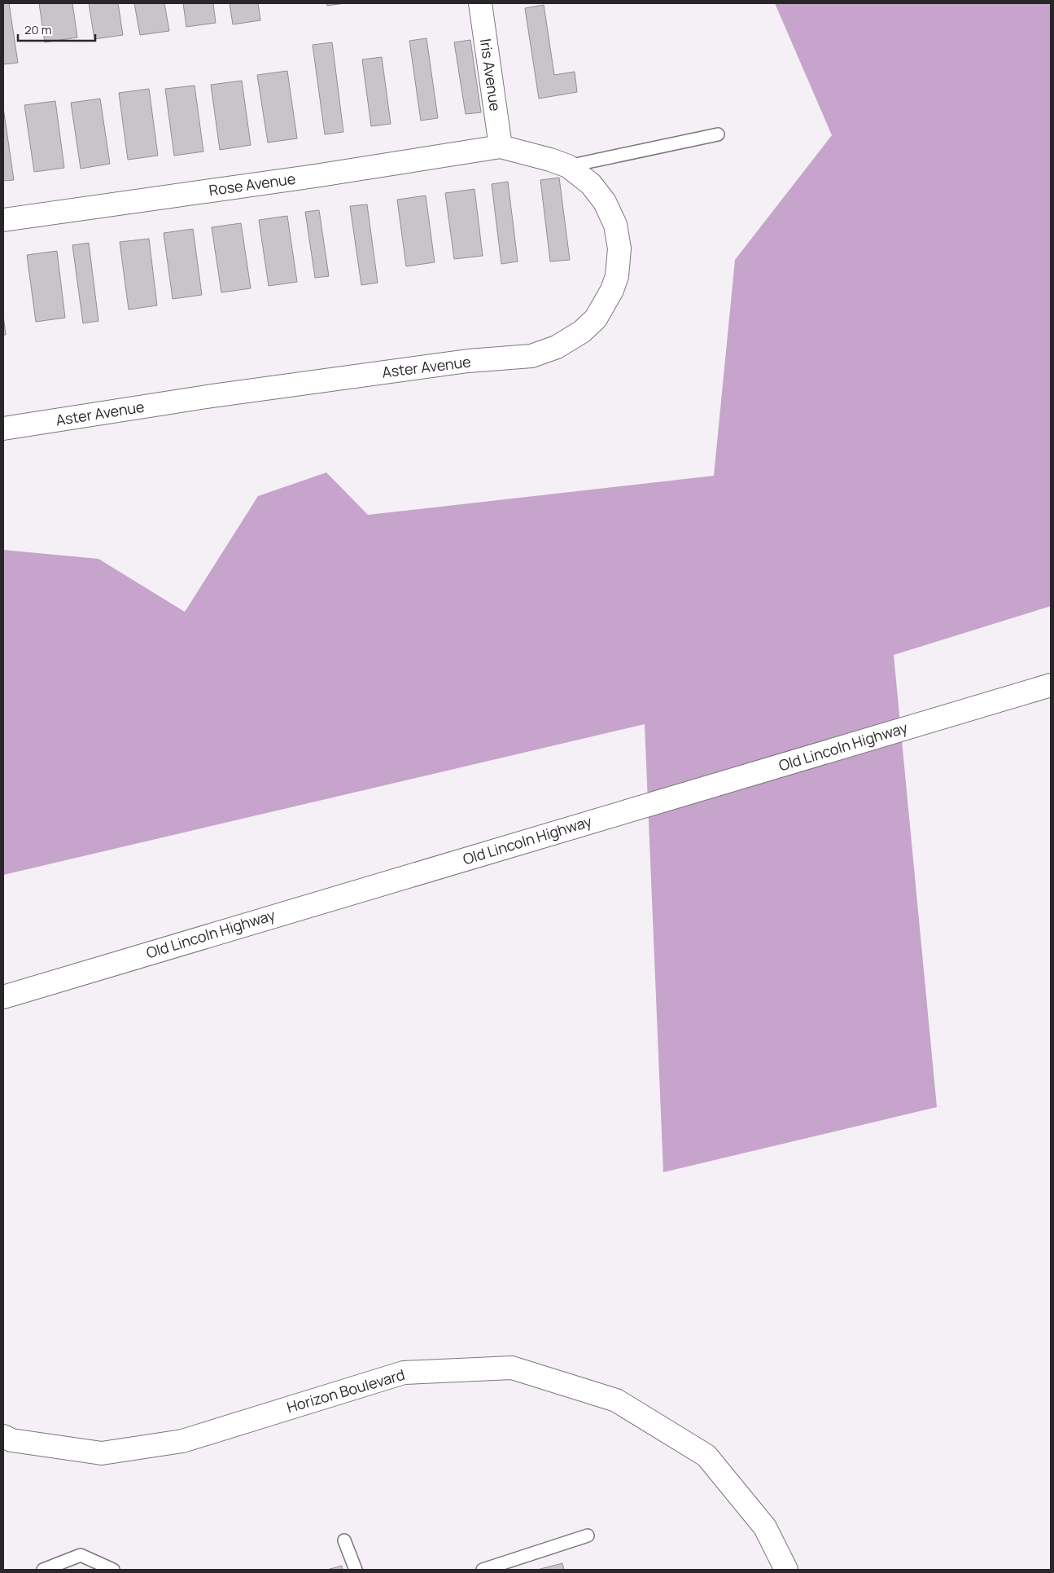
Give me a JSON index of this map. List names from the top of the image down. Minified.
{"streets":{"street":["Iris Avenue","Rose Avenue","Aster Avenue","Old Lincoln Highway","Horizon Boulevard"]},"crossings":[["Iris Avenue","Rose Avenue"],["Iris Avenue","Aster Avenue"],["Rose Avenue","Aster Avenue"]],"scale_bar":"20 m"}
